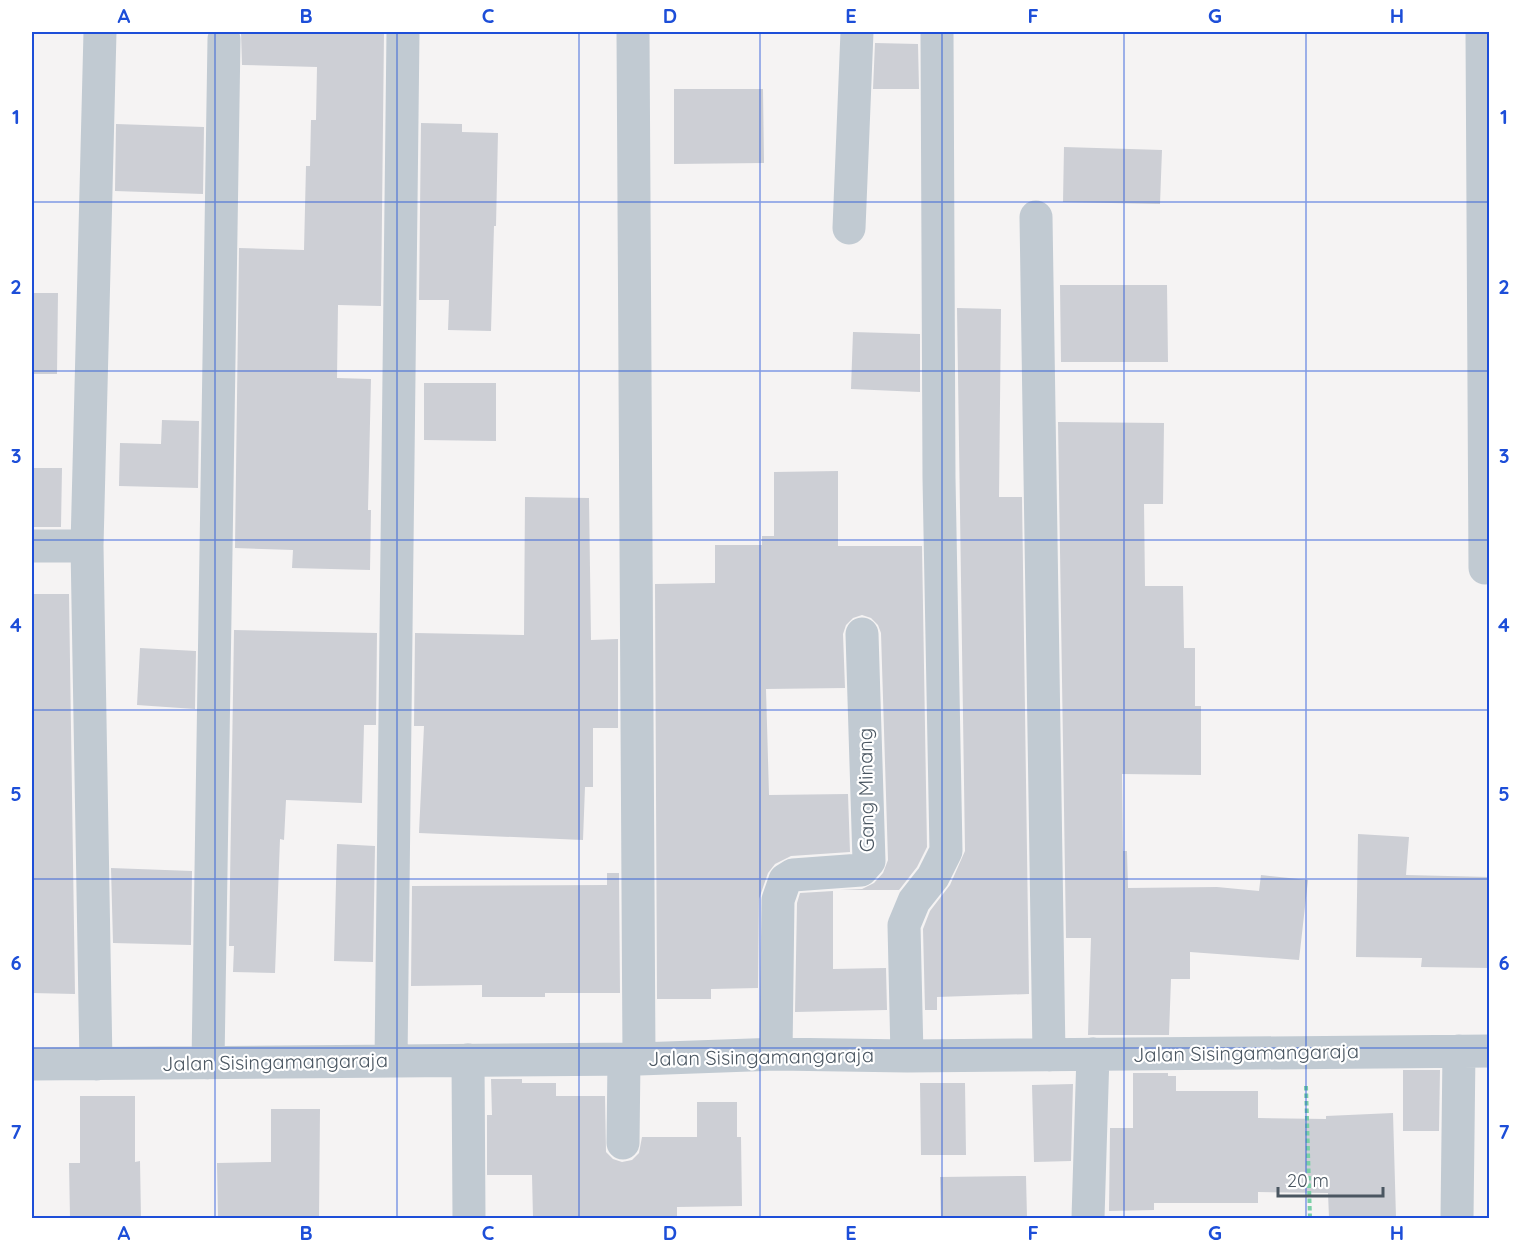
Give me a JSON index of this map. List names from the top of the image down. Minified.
{"streets":{"street":["Gang Minang","Jalan Sisingamangaraja"]},"crossings":[["Gang Minang","Jalan Sisingamangaraja"]],"scale_bar":"20 m","grid":{"columns":["A","B","C","D","E","F","G","H"],"rows":["1","2","3","4","5","6","7"]}}
